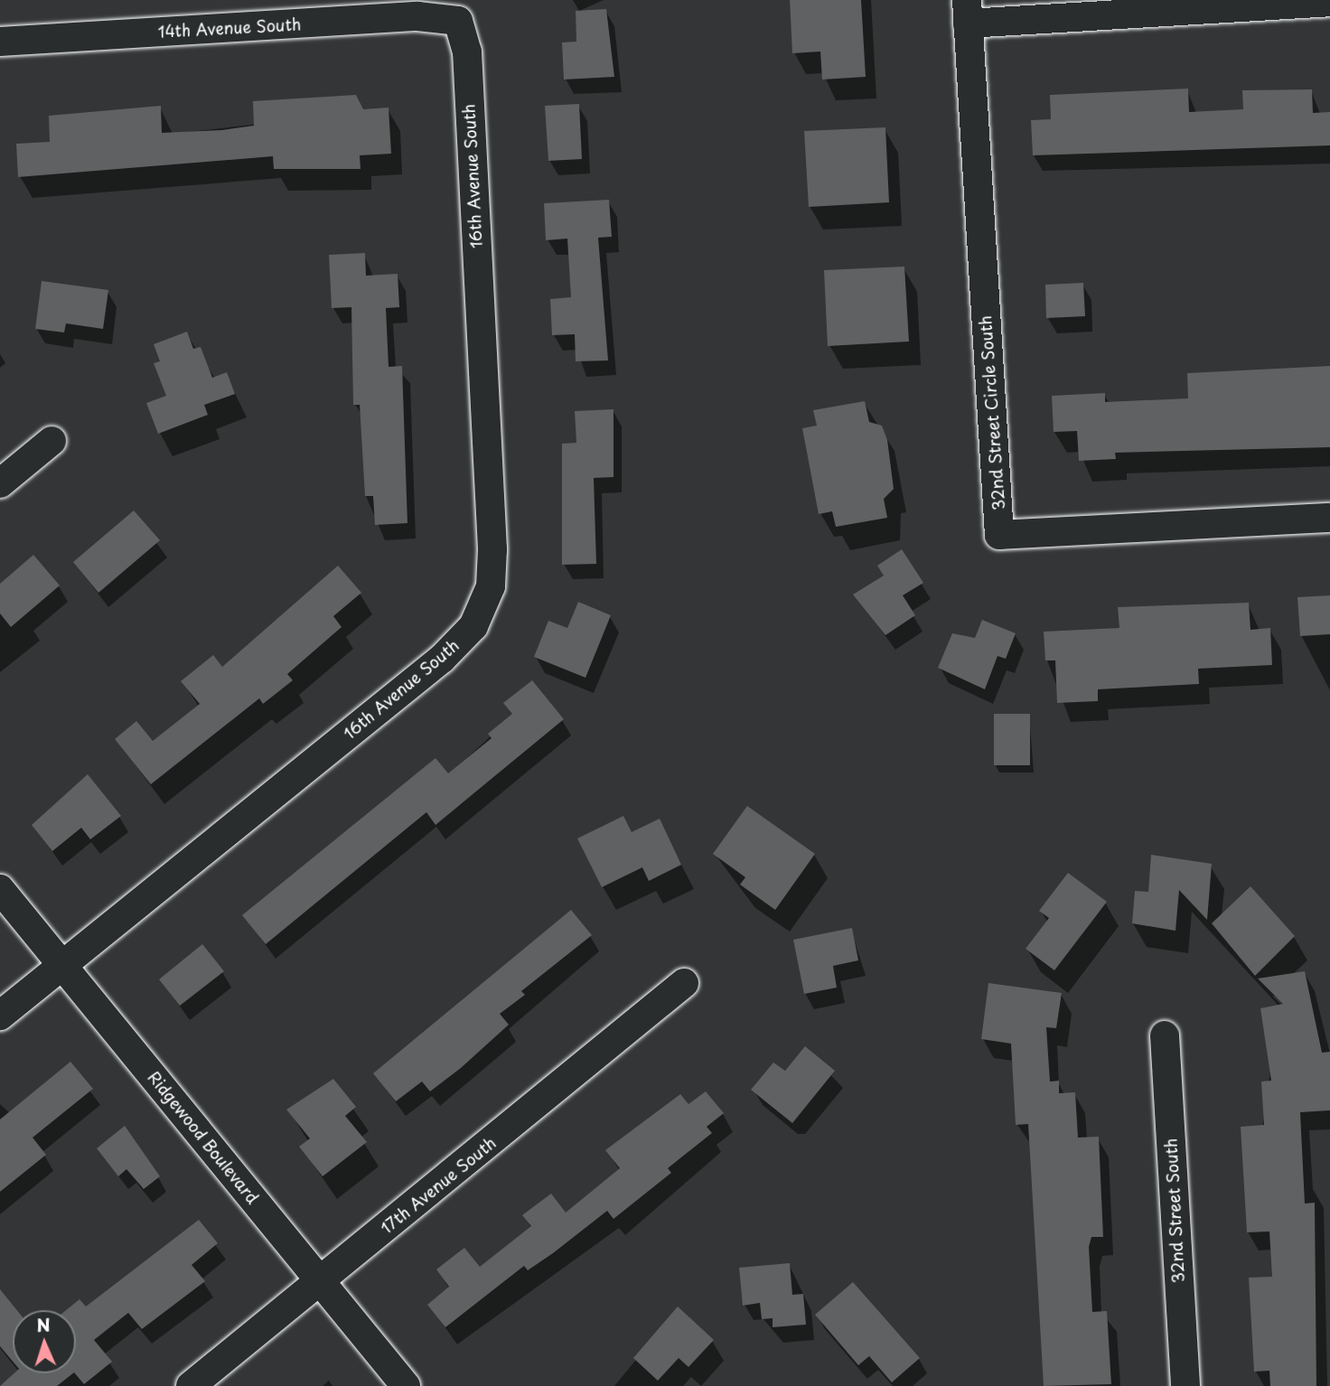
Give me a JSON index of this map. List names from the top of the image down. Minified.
{"streets":{"street":["14th Avenue South","16th Avenue South","32nd Street Circle South","Ridgewood Boulevard","17th Avenue South","32nd Street South"]},"crossings":[["14th Avenue South","16th Avenue South"],["16th Avenue South","Ridgewood Boulevard"],["Ridgewood Boulevard","17th Avenue South"]],"north":"top"}
